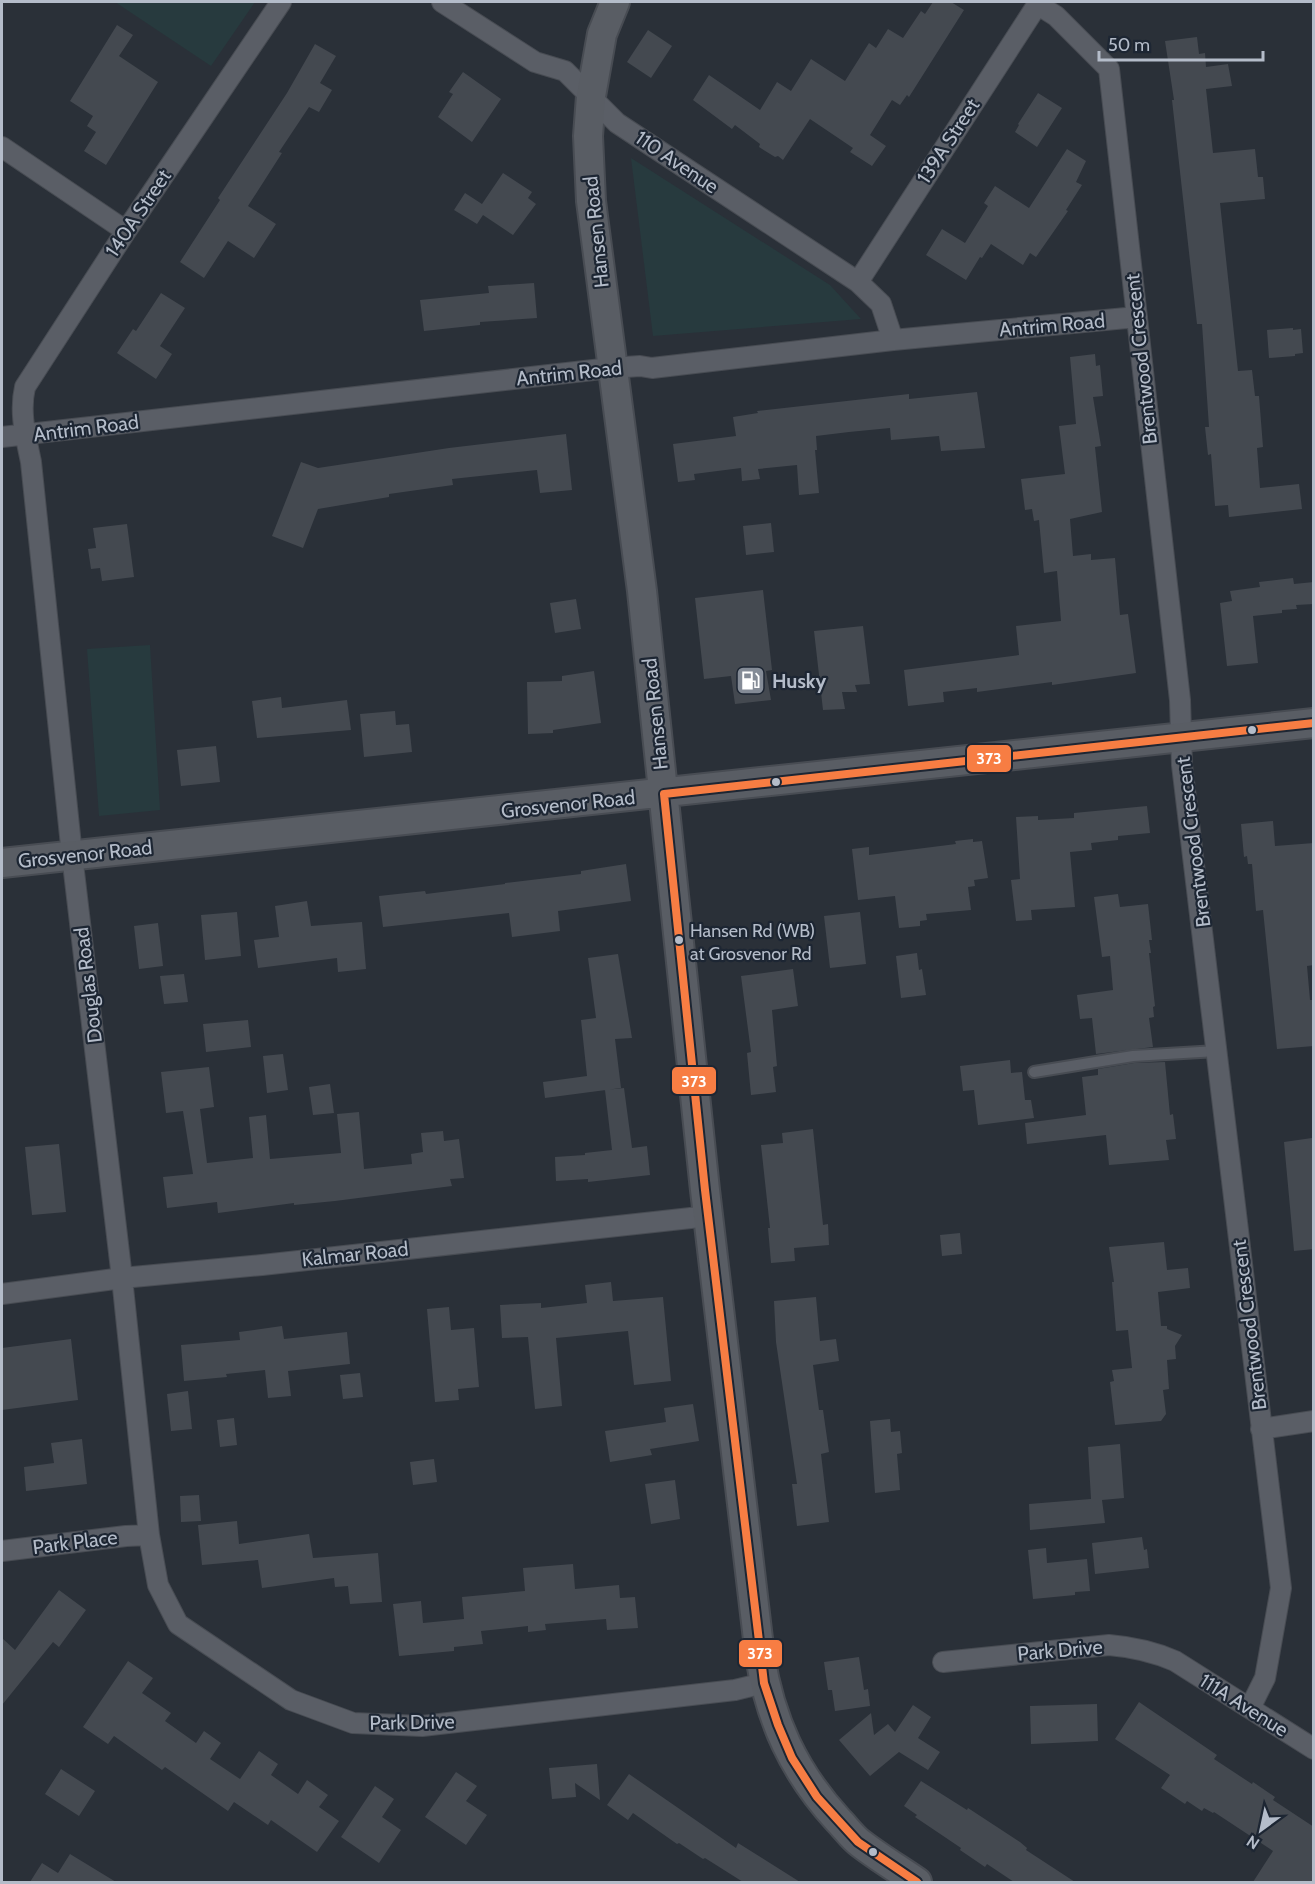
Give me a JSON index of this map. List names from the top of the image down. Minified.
{"streets":{"main road":["Hansen Road","Grosvenor Road"],"street":["139A Street","110 Avenue","140A Street","Antrim Road","Brentwood Crescent","Douglas Road","Kalmar Road","Park Place","Park Drive","111A Avenue"]},"crossings":[["139A Street","110 Avenue"],["139A Street","Brentwood Crescent"],["110 Avenue","Hansen Road"],["110 Avenue","Antrim Road"],["140A Street","Antrim Road"],["140A Street","Douglas Road"],["Hansen Road","Antrim Road"],["Hansen Road","Grosvenor Road"],["Hansen Road","Kalmar Road"],["Hansen Road","Park Drive"],["Antrim Road","Brentwood Crescent"],["Antrim Road","Douglas Road"],["Brentwood Crescent","Grosvenor Road"],["Brentwood Crescent","111A Avenue"],["Grosvenor Road","Douglas Road"],["Douglas Road","Kalmar Road"],["Douglas Road","Park Place"],["Douglas Road","Park Drive"],["Park Place","Park Drive"],["Park Drive","111A Avenue"]],"places":{"fuel station":["Husky"],"other":["Hansen Rd (WB) at Grosvenor Rd"]},"lines":["transit line 373"],"scale_bar":"50 m","north":"bottom left"}
